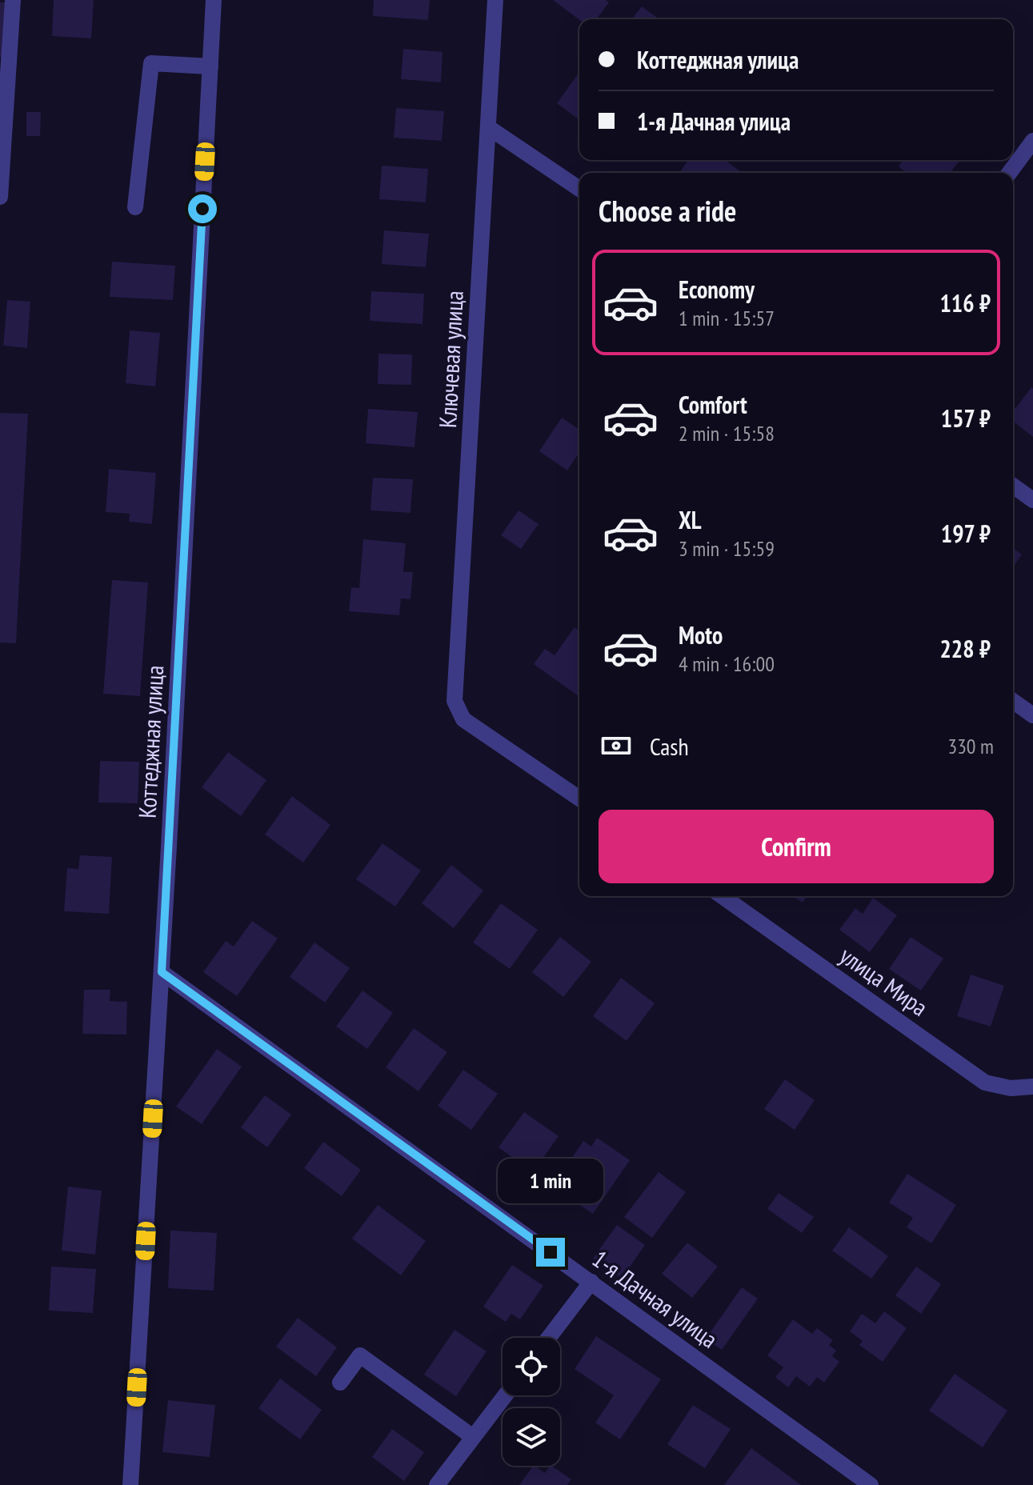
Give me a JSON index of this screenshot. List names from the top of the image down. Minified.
{"streets":{"street":["Ключевая улица","Коттеджная улица","улица Мира","1-я Дачная улица"]},"crossings":[["Коттеджная улица","1-я Дачная улица"]],"page":{"banner":["Коттеджная улица","1-я Дачная улица"],"heading":"Choose a ride","list":[{"name":"Economy","note":"1 min · 15:57","value":"116 ₽"},{"name":"Comfort","note":"2 min · 15:58","value":"157 ₽"},{"name":"XL","note":"3 min · 15:59","value":"197 ₽"},{"name":"Moto","note":"4 min · 16:00","value":"228 ₽"}],"pay":["Cash","330 m"],"buttons":"Confirm","bubble":"1 min"}}
